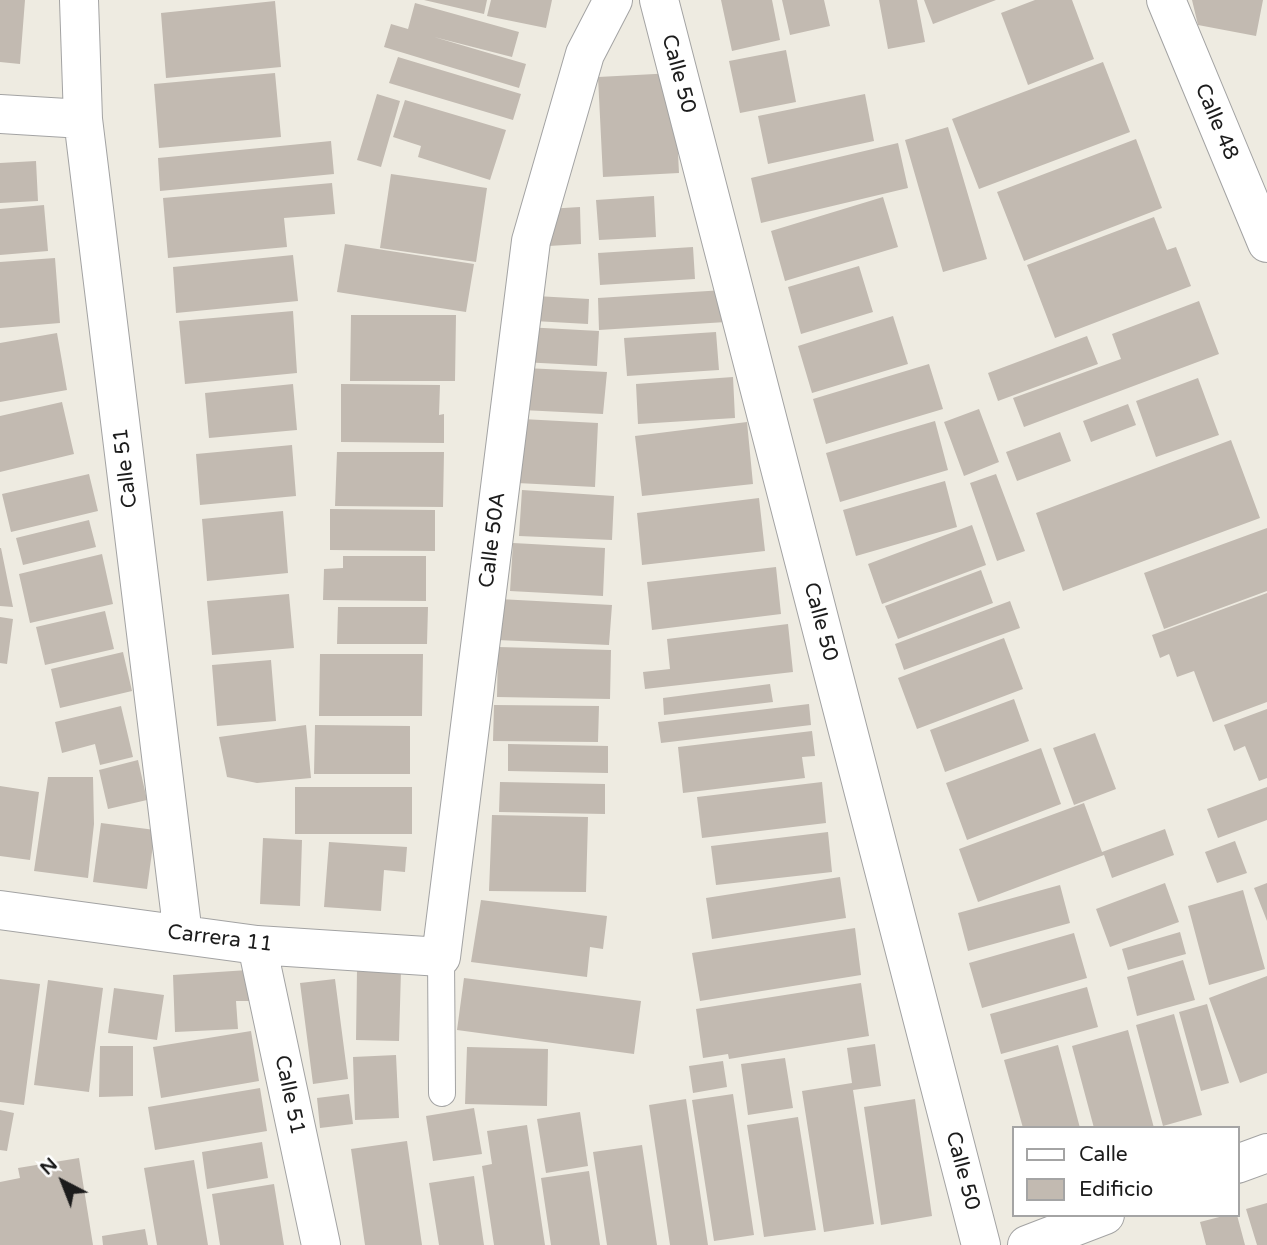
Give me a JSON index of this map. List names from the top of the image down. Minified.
{"streets":{"street":["Calle 50","Calle 48","Calle 51","Calle 50A","Carrera 11"]},"crossings":[["Calle 51","Carrera 11"],["Calle 50A","Carrera 11"]],"legend":["Calle","Edificio"],"north":"top left"}
